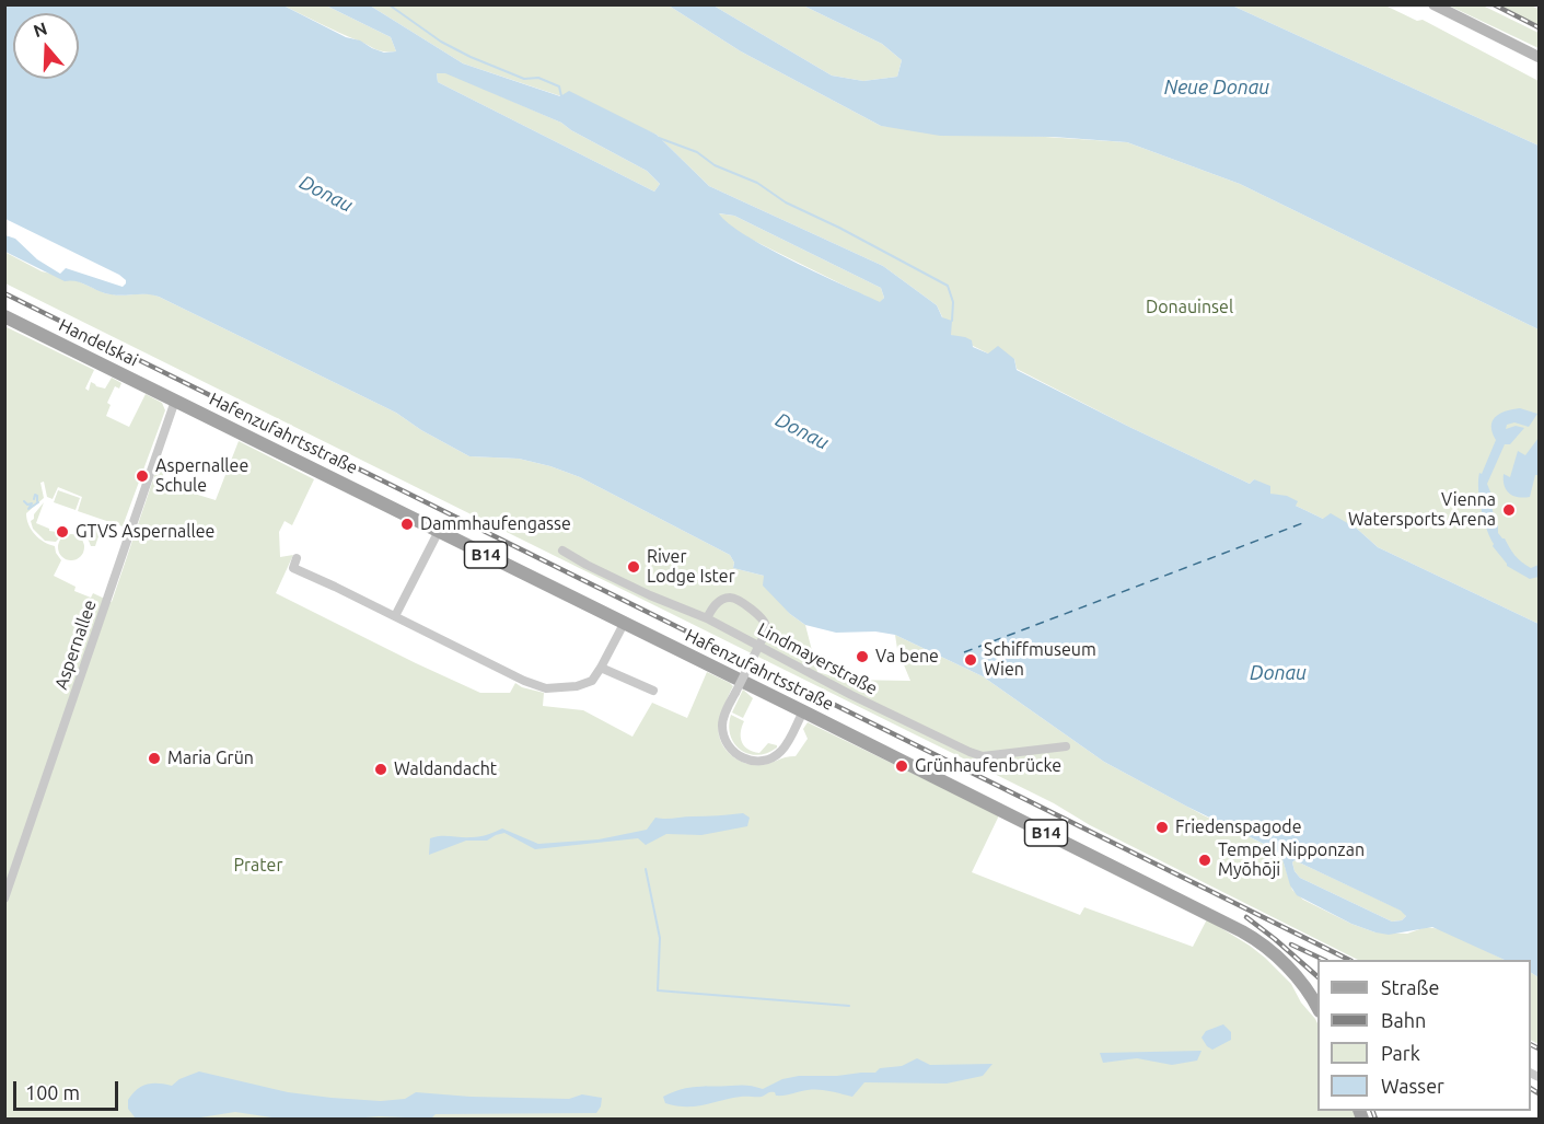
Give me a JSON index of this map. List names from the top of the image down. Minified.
{"streets":{"main road":["Handelskai","Hafenzufahrtsstraße","B14"],"street":["Aspernallee","Lindmayerstraße"]},"crossings":[["Handelskai","Hafenzufahrtsstraße"],["Handelskai","Aspernallee"],["Hafenzufahrtsstraße","Aspernallee"]],"water":["Neue Donau","Donau"],"parks":["Donauinsel","Prater"],"places":["Aspernallee Schule","Vienna Watersports Arena","Dammhaufengasse","GTVS Aspernallee","River Lodge Ister","Va bene","Schiffmuseum Wien","Maria Grün","Grünhaufenbrücke","Waldandacht","Friedenspagode","Tempel Nipponzan Myōhōji"],"legend":["Straße","Bahn","Park","Wasser"],"scale_bar":"100 m","north":"top"}
